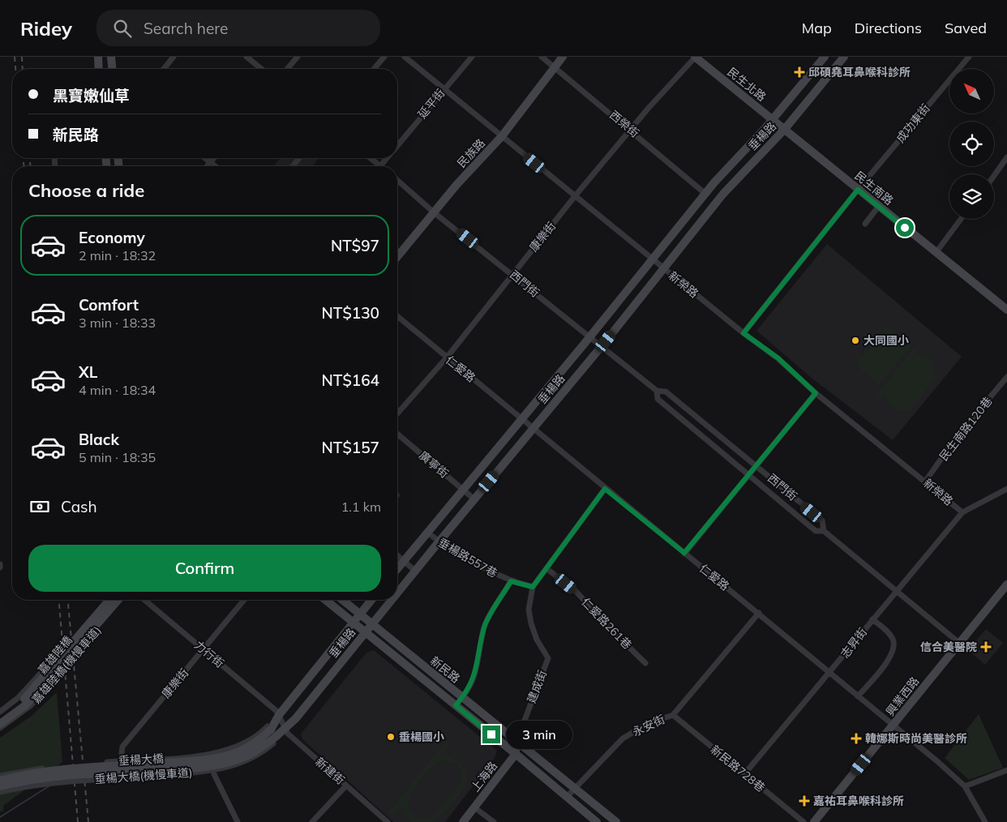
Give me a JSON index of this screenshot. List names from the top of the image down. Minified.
{"streets":{"street":["民生北路","延平街","成功東街","西榮街","垂楊路","民族路","民生南路","康樂街","西門街","新榮路","仁愛路","民生南路120巷","廣寧街","垂楊路557巷","仁愛路261巷","志昇街","力行街","嘉雄陸橋","嘉雄陸橋(機慢車道)","新民路","建成街","興業西路","永安街","垂楊大橋","新民路728巷","新建街","垂楊大橋(機慢車道)","上海路"]},"crossings":[["民生北路","垂楊路"],["民生北路","民生南路"],["民生北路","康樂街"],["延平街","新榮路"],["成功東街","民生南路"],["成功東街","新榮路"],["西榮街","垂楊路"],["西榮街","民族路"],["西榮街","康樂街"],["垂楊路","民生南路"],["垂楊路","西門街"],["垂楊路","新榮路"],["垂楊路","仁愛路"],["垂楊路","廣寧街"],["垂楊路","垂楊路557巷"],["垂楊路","力行街"],["垂楊路","新民路"],["垂楊路","垂楊大橋"],["垂楊路","新建街"],["垂楊路","垂楊大橋(機慢車道)"],["民族路","西門街"],["民族路","新榮路"],["康樂街","西門街"],["康樂街","新榮路"],["康樂街","仁愛路"],["康樂街","力行街"],["西門街","志昇街"],["西門街","興業西路"],["新榮路","民生南路120巷"],["新榮路","志昇街"],["仁愛路","志昇街"],["仁愛路","興業西路"],["仁愛路","永安街"],["垂楊路557巷","建成街"],["志昇街","新民路728巷"],["力行街","新建街"],["新民路","建成街"],["新民路","永安街"],["新民路","上海路"],["永安街","新民路728巷"],["垂楊大橋","垂楊大橋(機慢車道)"]],"places":{"health":["邱碩堯耳鼻喉科診所","信合美醫院","韓娜斯時尚美醫診所","嘉祐耳鼻喉科診所"],"other":["大同國小","垂楊國小"]},"north":"top left","page":{"header":"Ridey","search":"Search here","nav":["Map","Directions","Saved"],"banner":["黑寶嫩仙草","新民路"],"heading":"Choose a ride","list":[{"name":"Economy","note":"2 min · 18:32","value":"NT$97"},{"name":"Comfort","note":"3 min · 18:33","value":"NT$130"},{"name":"XL","note":"4 min · 18:34","value":"NT$164"},{"name":"Black","note":"5 min · 18:35","value":"NT$157"}],"pay":["Cash","1.1 km"],"buttons":"Confirm","bubble":"3 min"}}
